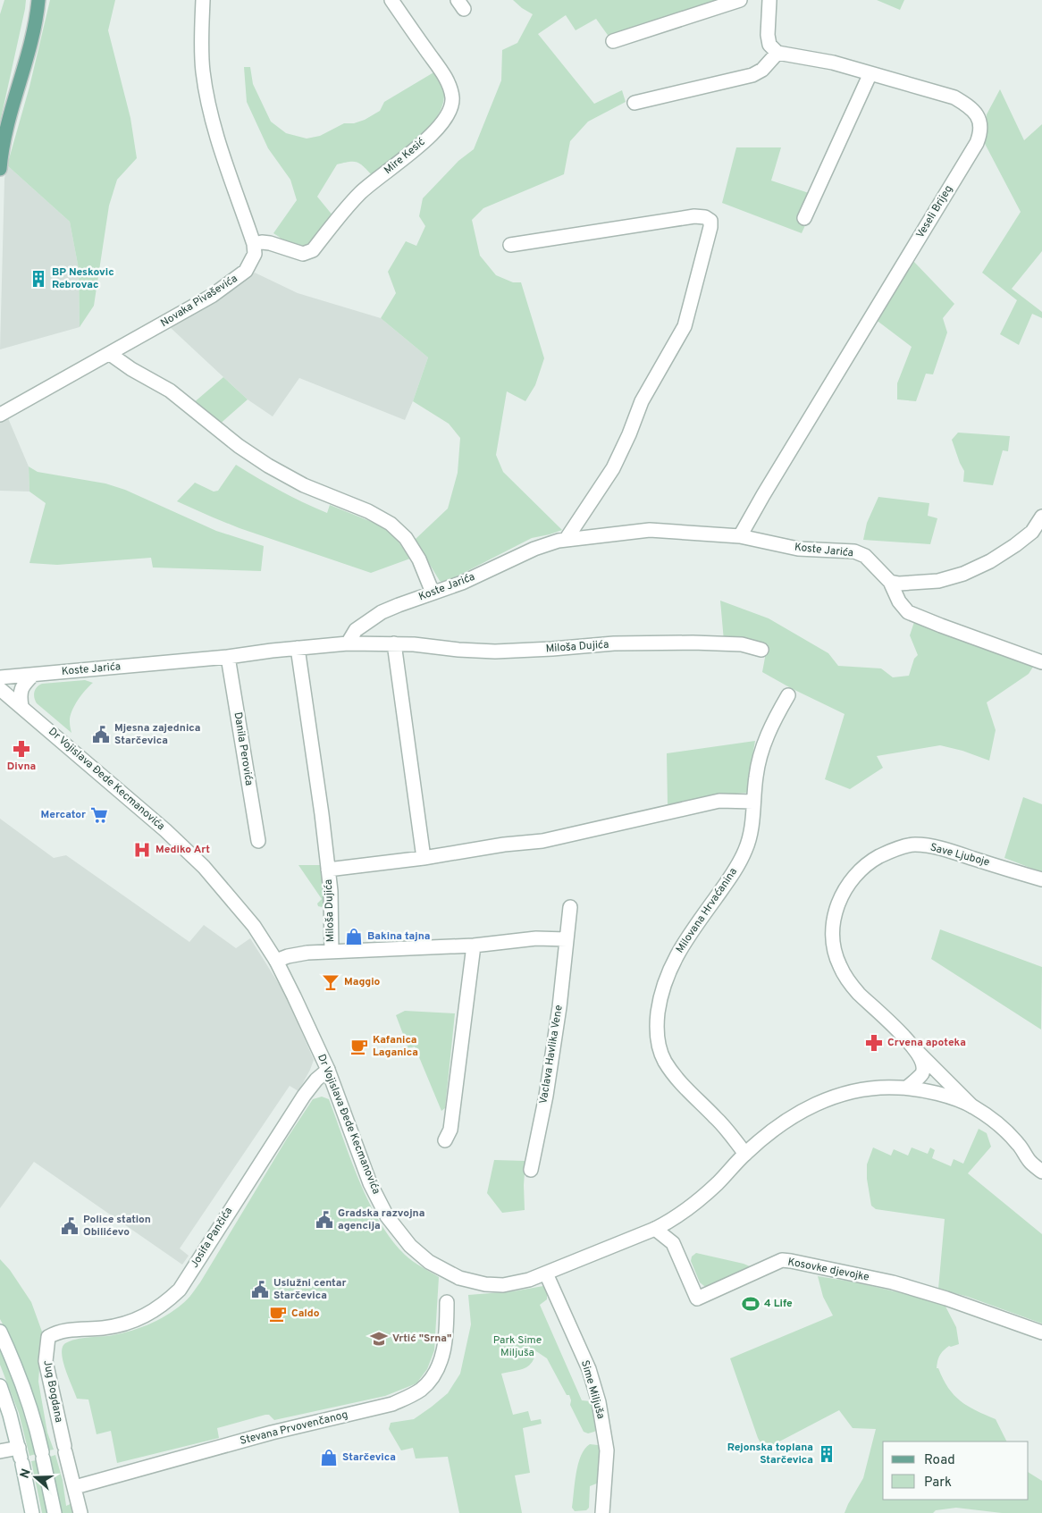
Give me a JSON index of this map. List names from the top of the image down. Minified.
{"streets":{"street":["Mire Kesić","Veseli Brijeg","Novaka Pivaševića","Koste Jarića","Miloša Dujića","Danila Perovića","Dr Vojislava Đede Kecmanovića","Save Ljuboje","Milovana Hrvaćanina","Vaclava Havlika Vene","Josifa Pančića","Kosovke djevojke","Sime Miljuša","Jug Bogdana","Stevana Prvovenčanog"]},"crossings":[["Mire Kesić","Novaka Pivaševića"],["Veseli Brijeg","Koste Jarića"],["Koste Jarića","Miloša Dujića"],["Koste Jarića","Danila Perovića"],["Miloša Dujića","Milovana Hrvaćanina"],["Dr Vojislava Đede Kecmanovića","Save Ljuboje"],["Dr Vojislava Đede Kecmanovića","Milovana Hrvaćanina"],["Dr Vojislava Đede Kecmanovića","Josifa Pančića"],["Dr Vojislava Đede Kecmanovića","Kosovke djevojke"],["Dr Vojislava Đede Kecmanovića","Sime Miljuša"],["Josifa Pančića","Jug Bogdana"],["Jug Bogdana","Stevana Prvovenčanog"]],"parks":["Park Sime Miljuša"],"places":{"building":["BP Neskovic Rebrovac","Rejonska toplana Starčevica"],"public building":["Mjesna zajednica Starčevica","Gradska razvojna agencija","Police station Obilićevo","Uslužni centar Starčevica"],"pharmacy":["Divna","Crvena apoteka"],"supermarket":["Mercator"],"hospital":["Mediko Art"],"shop":["Bakina tajna","Starčevica"],"bar":["Maggio"],"cafe":["Kafanica Laganica","Caldo"],"sports":["4 Life"],"school or university":["Vrtić \"Srna\""]},"legend":["Road","Park"],"north":"left"}
